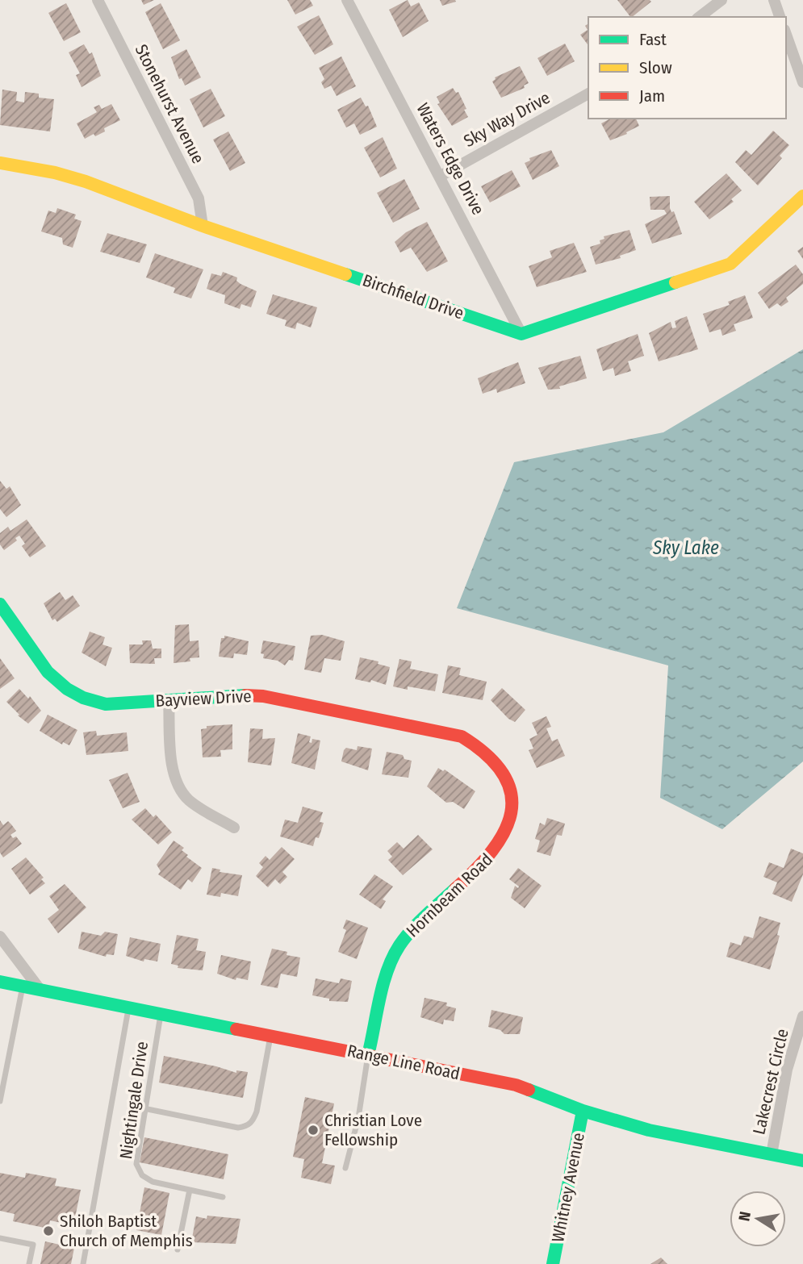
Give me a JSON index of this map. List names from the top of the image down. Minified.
{"streets":{"street":["Stonehurst Avenue","Sky Way Drive","Waters Edge Drive","Birchfield Drive","Bayview Drive","Hornbeam Road","Range Line Road","Lakecrest Circle","Whitney Avenue"],"lane":["Nightingale Drive"]},"crossings":[["Stonehurst Avenue","Birchfield Drive"],["Sky Way Drive","Waters Edge Drive"],["Waters Edge Drive","Birchfield Drive"],["Bayview Drive","Hornbeam Road"],["Hornbeam Road","Range Line Road"],["Range Line Road","Lakecrest Circle"],["Range Line Road","Nightingale Drive"],["Range Line Road","Whitney Avenue"]],"water":["Sky Lake"],"places":["Christian Love Fellowship","Shiloh Baptist Church of Memphis"],"legend":["Fast","Slow","Jam"],"north":"left"}
